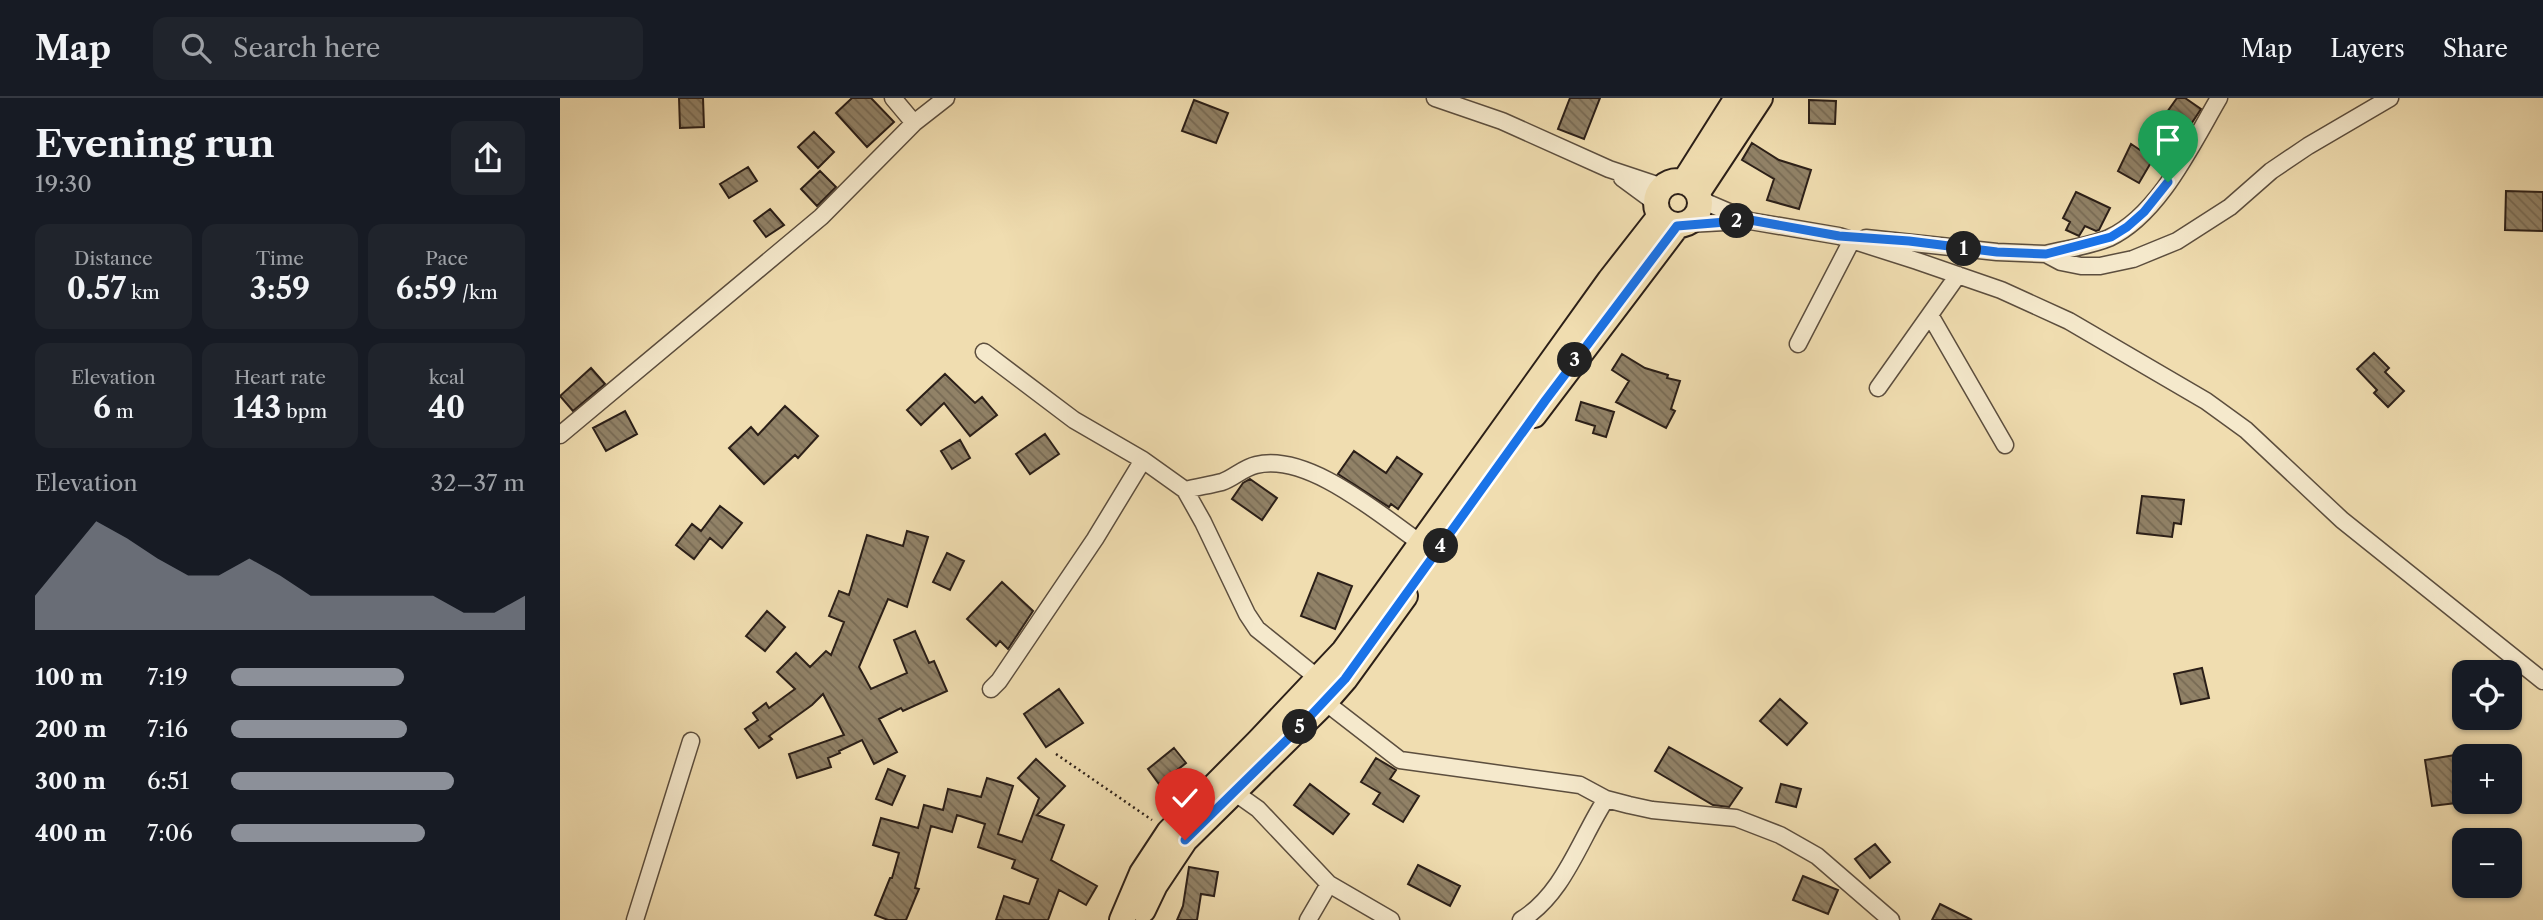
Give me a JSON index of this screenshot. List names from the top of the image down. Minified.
{"page":{"header":"Map","search":"Search here","nav":["Map","Layers","Share"],"heading":["Evening run","19:30"],"pins":["2","1","3","4","5"],"stats":[["Distance","0.57 km"],["Time","3:59"],["Pace","6:59 /km"],["Elevation","6 m"],["Heart rate","143 bpm"],["kcal","40"]],"chart":["Elevation","32–37 m"],"list":[{"name":"100 m","note":"7:19"},{"name":"200 m","note":"7:16"},{"name":"300 m","note":"6:51"},{"name":"400 m","note":"7:06"}],"map_buttons":["+","−"]}}
